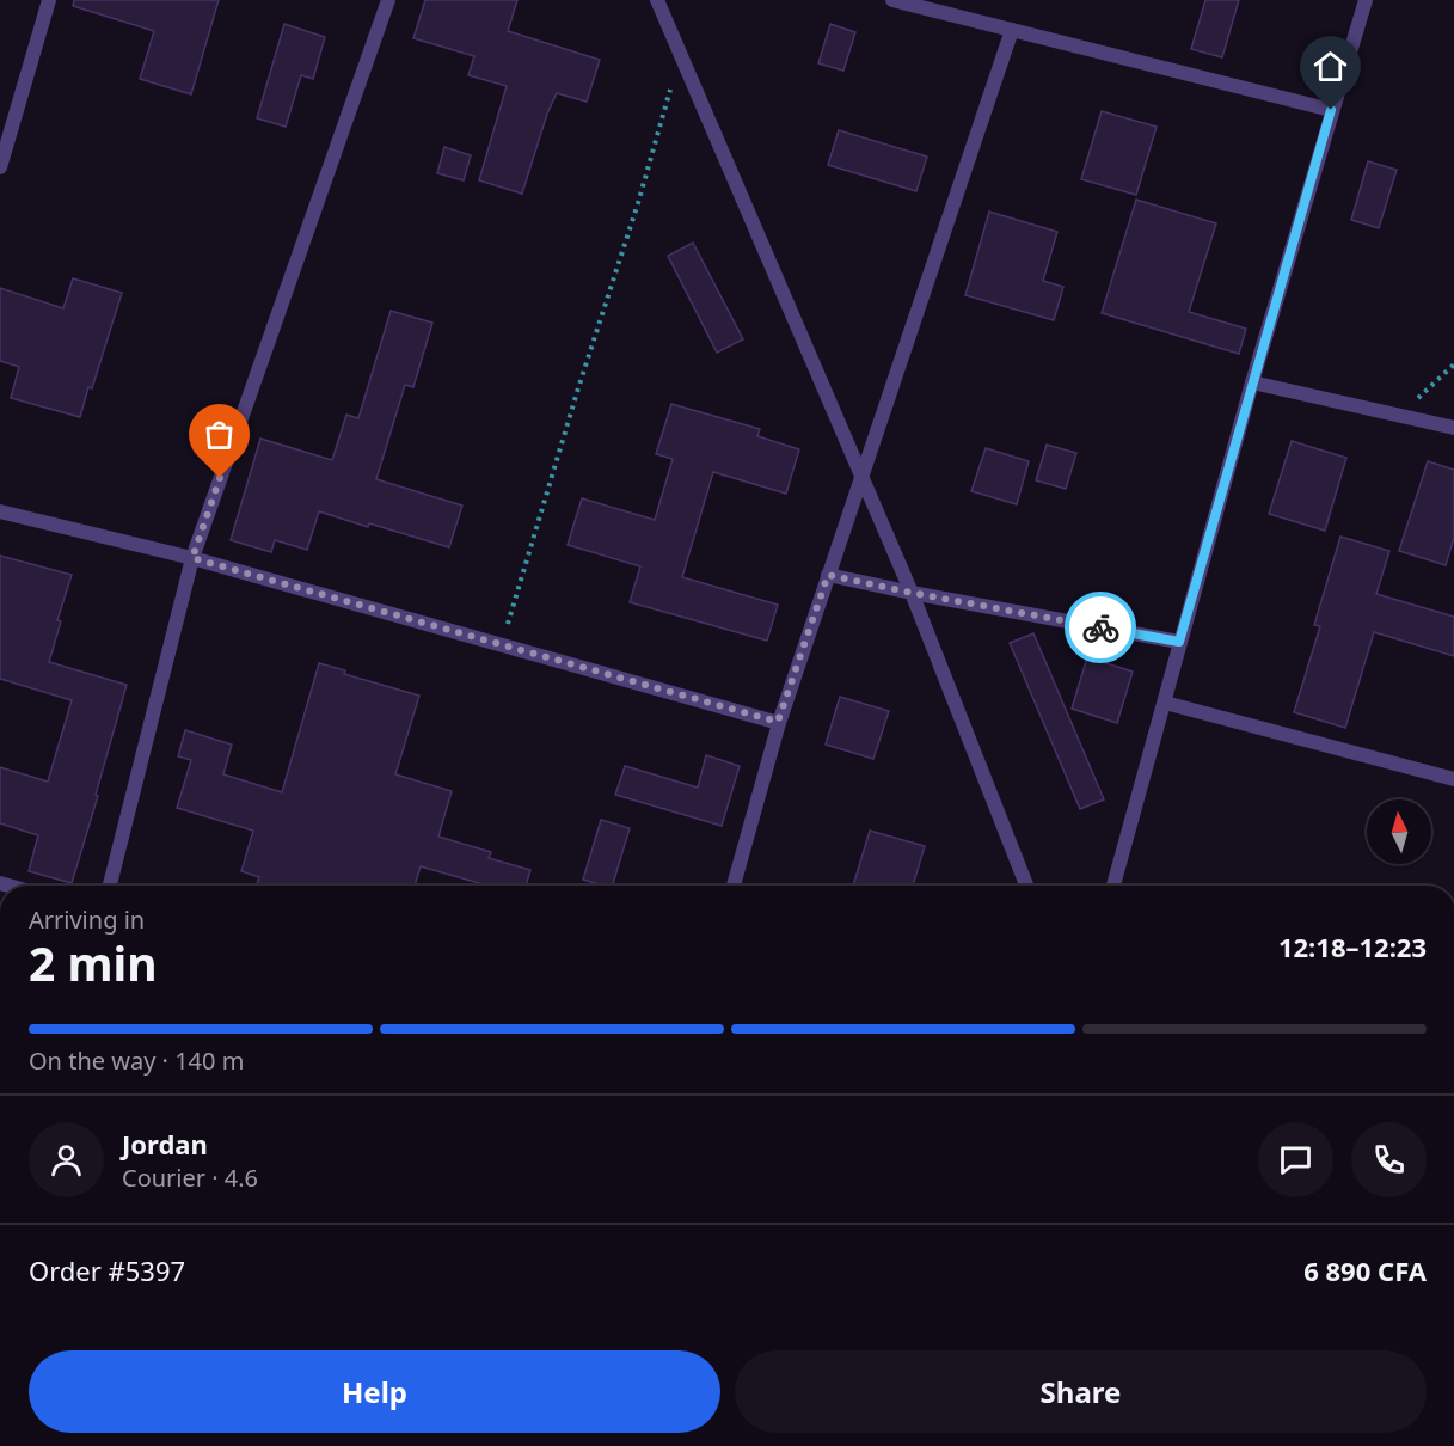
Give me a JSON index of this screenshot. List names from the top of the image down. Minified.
{"north":"top","page":{"heading":["2 min","Arriving in","12:18–12:23"],"panel":["Jordan","Courier · 4.6","Order #5397","6 890 CFA"],"bar":"On the way · 140 m","buttons":["Help","Share"]}}
